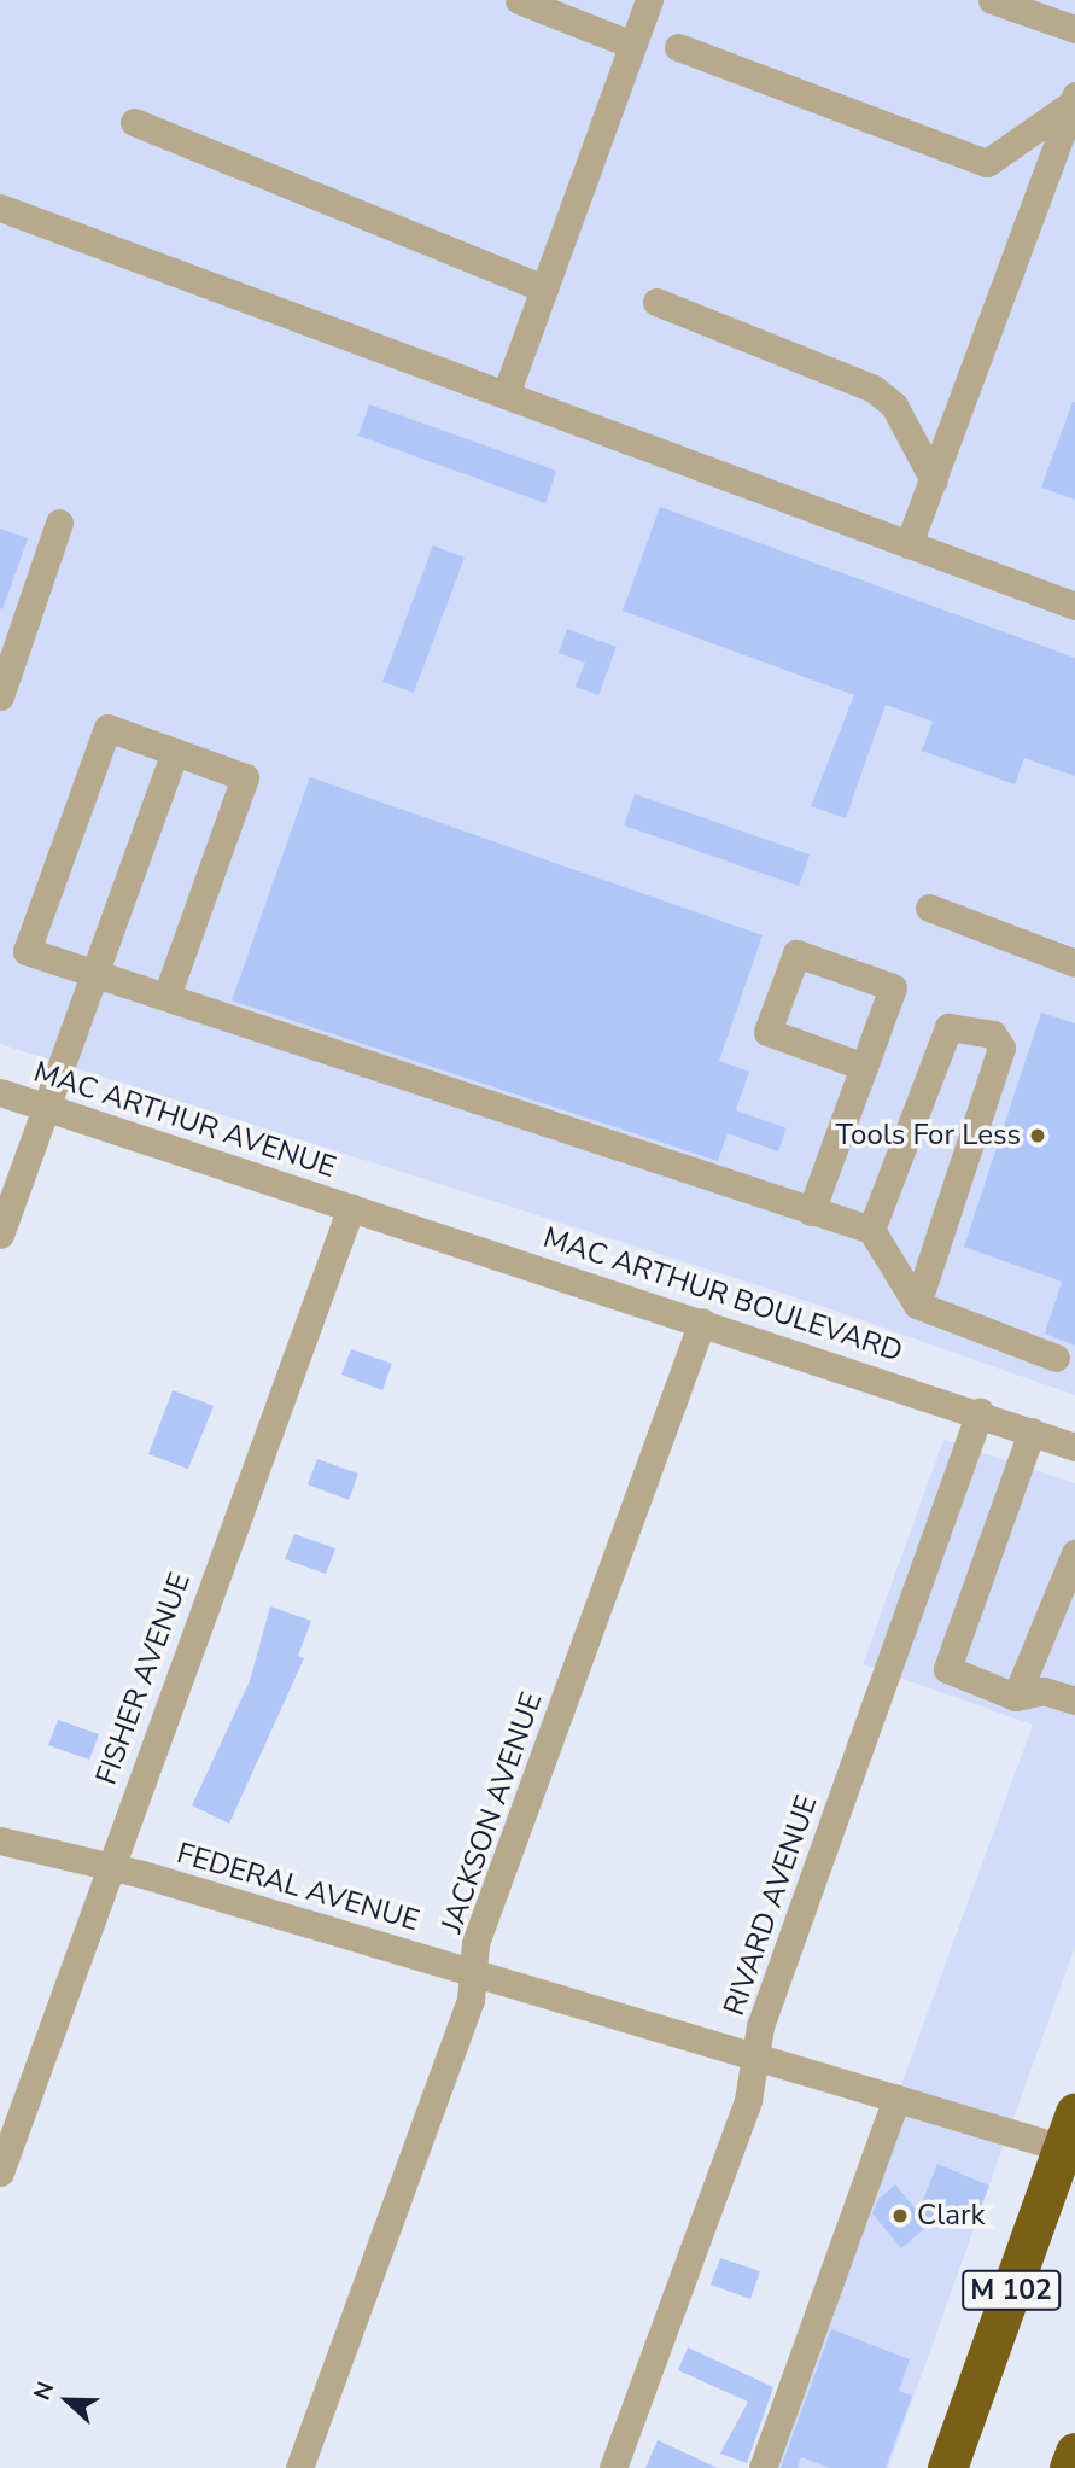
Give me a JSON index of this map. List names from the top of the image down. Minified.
{"streets":{"highway":["M 102"],"street":["MAC ARTHUR AVENUE","MAC ARTHUR BOULEVARD","FISHER AVENUE","JACKSON AVENUE","FEDERAL AVENUE","RIVARD AVENUE"]},"crossings":[["MAC ARTHUR AVENUE","MAC ARTHUR BOULEVARD"],["MAC ARTHUR AVENUE","FISHER AVENUE"],["MAC ARTHUR BOULEVARD","FISHER AVENUE"],["MAC ARTHUR BOULEVARD","JACKSON AVENUE"],["MAC ARTHUR BOULEVARD","RIVARD AVENUE"],["FISHER AVENUE","FEDERAL AVENUE"],["JACKSON AVENUE","FEDERAL AVENUE"],["FEDERAL AVENUE","RIVARD AVENUE"],["FEDERAL AVENUE","M 102"]],"places":["Tools For Less","Clark"],"north":"left"}
